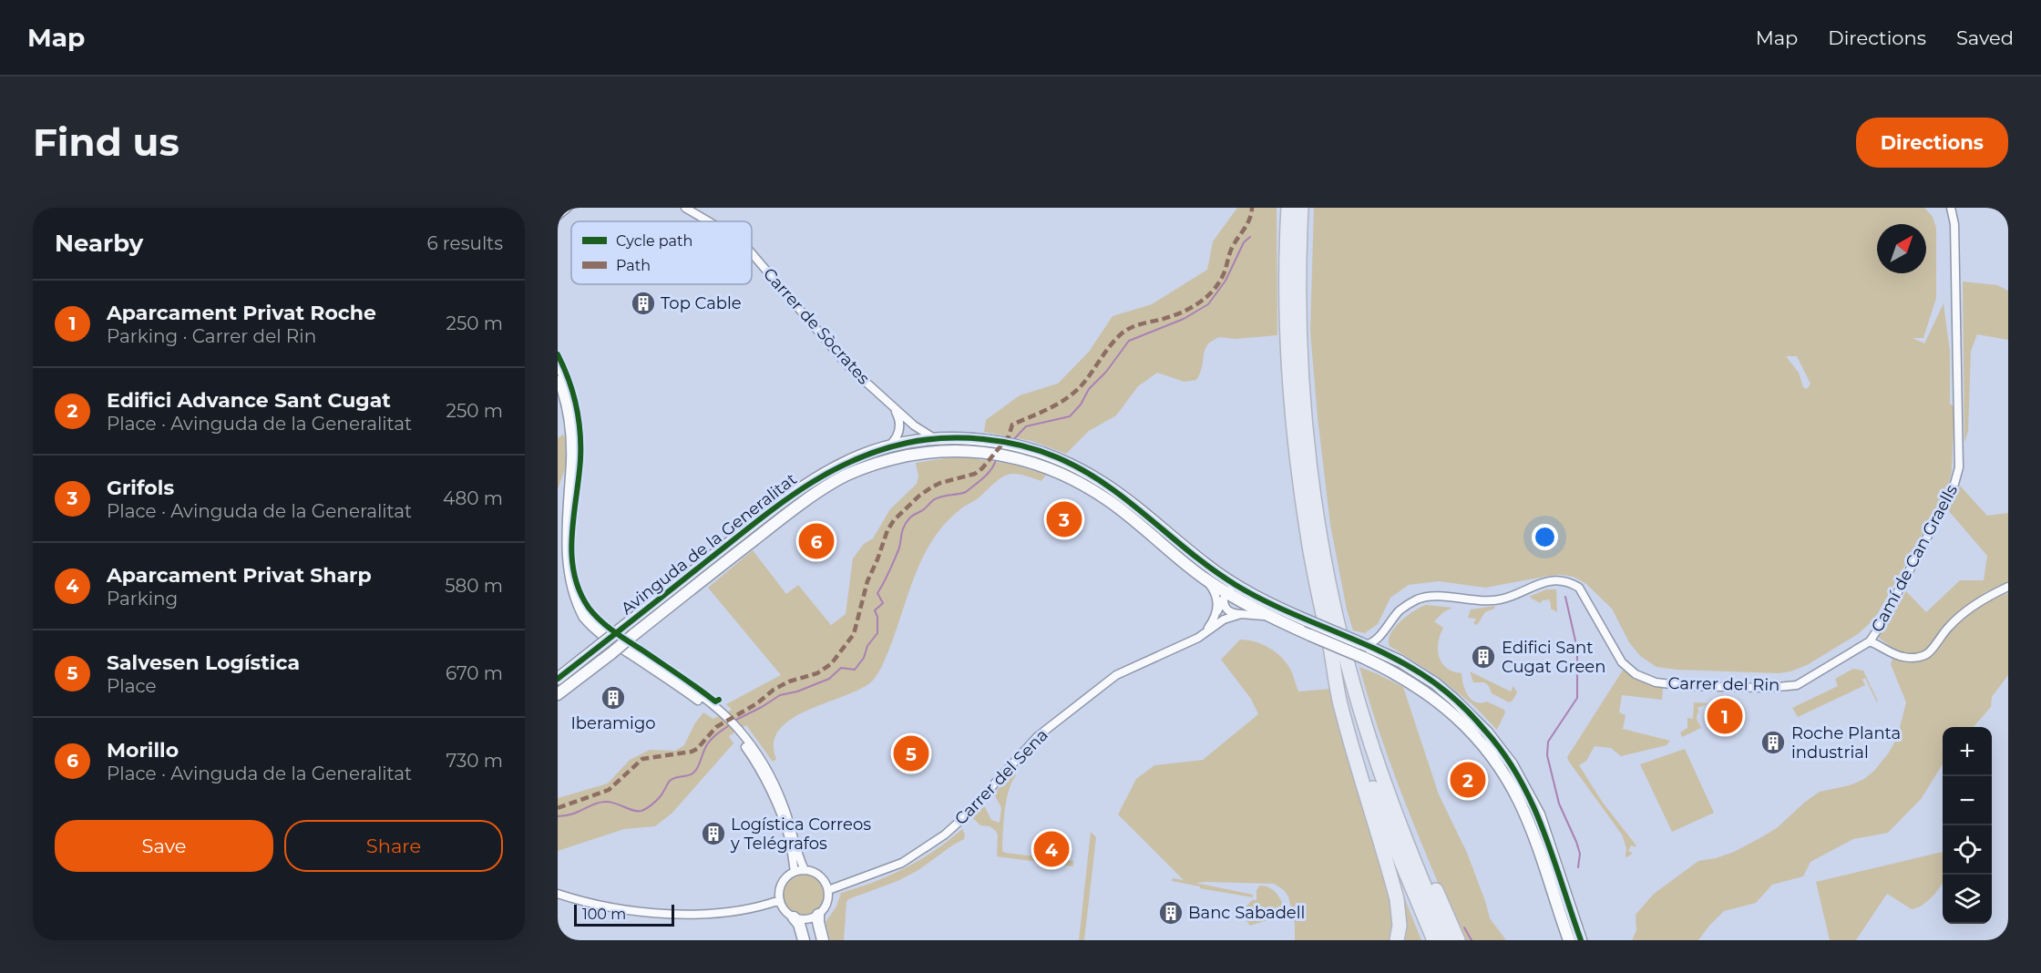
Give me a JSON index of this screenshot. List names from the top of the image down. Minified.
{"streets":{"street":["Carrer de Sòcrates","Avinguda de la Generalitat","Camí de Can Graells","Carrer del Rin","Carrer del Sena"]},"crossings":[["Carrer de Sòcrates","Avinguda de la Generalitat"],["Avinguda de la Generalitat","Carrer del Rin"],["Avinguda de la Generalitat","Carrer del Sena"],["Camí de Can Graells","Carrer del Rin"]],"places":{"building":["Top Cable","Edifici Sant Cugat Green","Iberamigo","Roche Planta industrial","Logística Correos y Telégrafos","Banc Sabadell"]},"legend":["Cycle path","Path"],"scale_bar":"100 m","north":"top right","page":{"header":"Map","nav":["Map","Directions","Saved"],"buttons":["Directions",["Save","Share"]],"title":"Find us","heading":["Nearby","6 results"],"list":[{"mark":"1","name":"Aparcament Privat Roche","note":"Parking · Carrer del Rin","value":"250 m"},{"mark":"2","name":"Edifici Advance Sant Cugat","note":"Place · Avinguda de la Generalitat","value":"250 m"},{"mark":"3","name":"Grifols","note":"Place · Avinguda de la Generalitat","value":"480 m"},{"mark":"4","name":"Aparcament Privat Sharp","note":"Parking","value":"580 m"},{"mark":"5","name":"Salvesen Logística","note":"Place","value":"670 m"},{"mark":"6","name":"Morillo","note":"Place · Avinguda de la Generalitat","value":"730 m"}],"pins":["3","6","1","5","2","4"],"map_buttons":["+","−"],"scale":"100 m"}}
